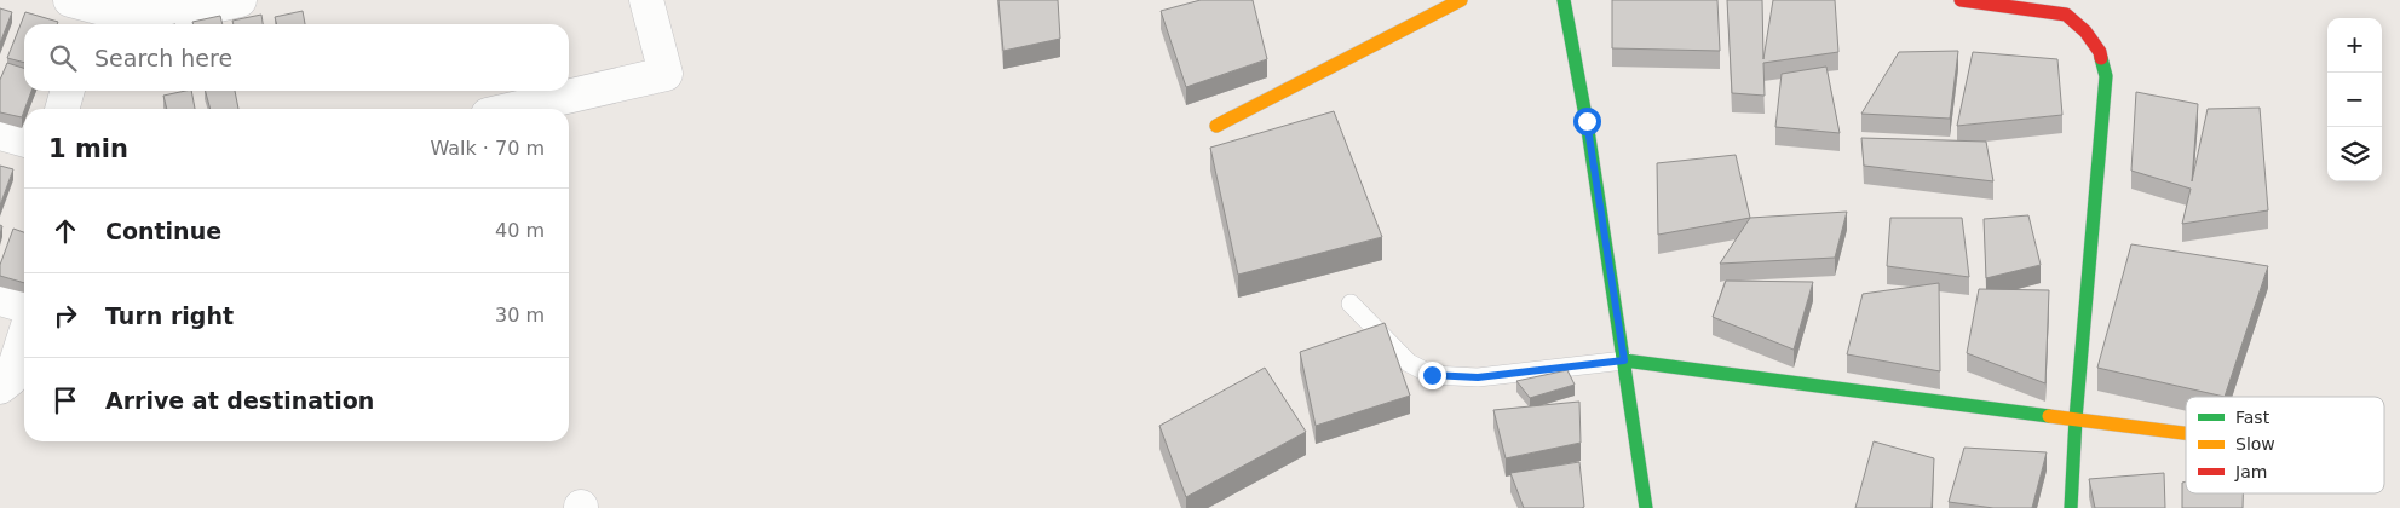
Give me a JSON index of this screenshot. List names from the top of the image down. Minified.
{"legend":["Fast","Slow","Jam"],"page":{"map_buttons":["+","−"],"search":"Search here","heading":["1 min","Walk · 70 m"],"list":[["Continue","40 m"],["Turn right","30 m"],"Arrive at destination"]}}
